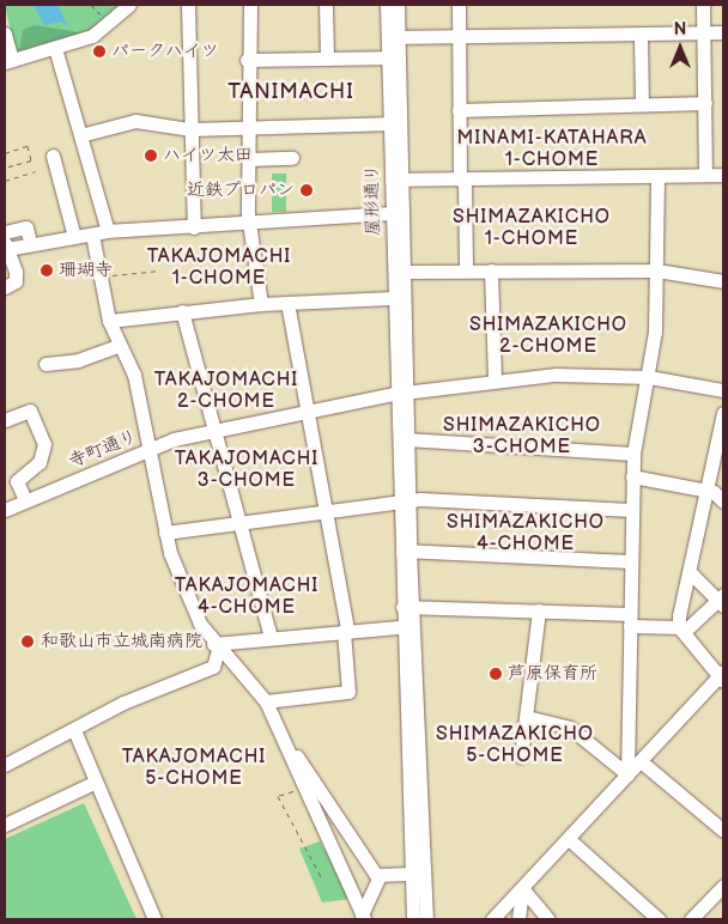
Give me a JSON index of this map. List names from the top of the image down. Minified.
{"streets":{"street":["屋形通り","寺町通り"]},"crossings":[["屋形通り","寺町通り"]],"districts":["TANIMACHI","MINAMI-KATAHARA 1-CHOME","SHIMAZAKICHO 1-CHOME","TAKAJOMACHI 1-CHOME","SHIMAZAKICHO 2-CHOME","TAKAJOMACHI 2-CHOME","SHIMAZAKICHO 3-CHOME","TAKAJOMACHI 3-CHOME","SHIMAZAKICHO 4-CHOME","TAKAJOMACHI 4-CHOME","SHIMAZAKICHO 5-CHOME","TAKAJOMACHI 5-CHOME"],"places":["パークハイツ","ハイツ太田","近鉄プロパン","珊瑚寺","和歌山市立城南病院","芦原保育所"],"north":"top"}
